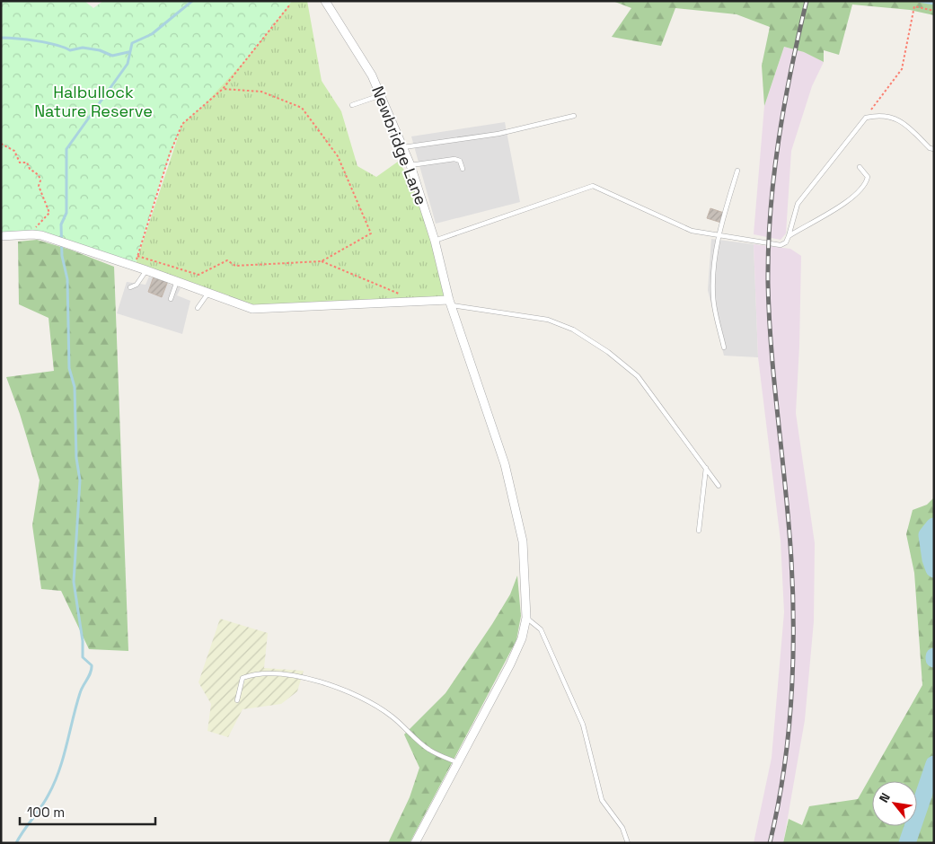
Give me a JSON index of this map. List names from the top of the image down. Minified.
{"streets":{"street":["Newbridge Lane"]},"parks":["Halbullock Nature Reserve"],"scale_bar":"100 m","north":"top left"}
